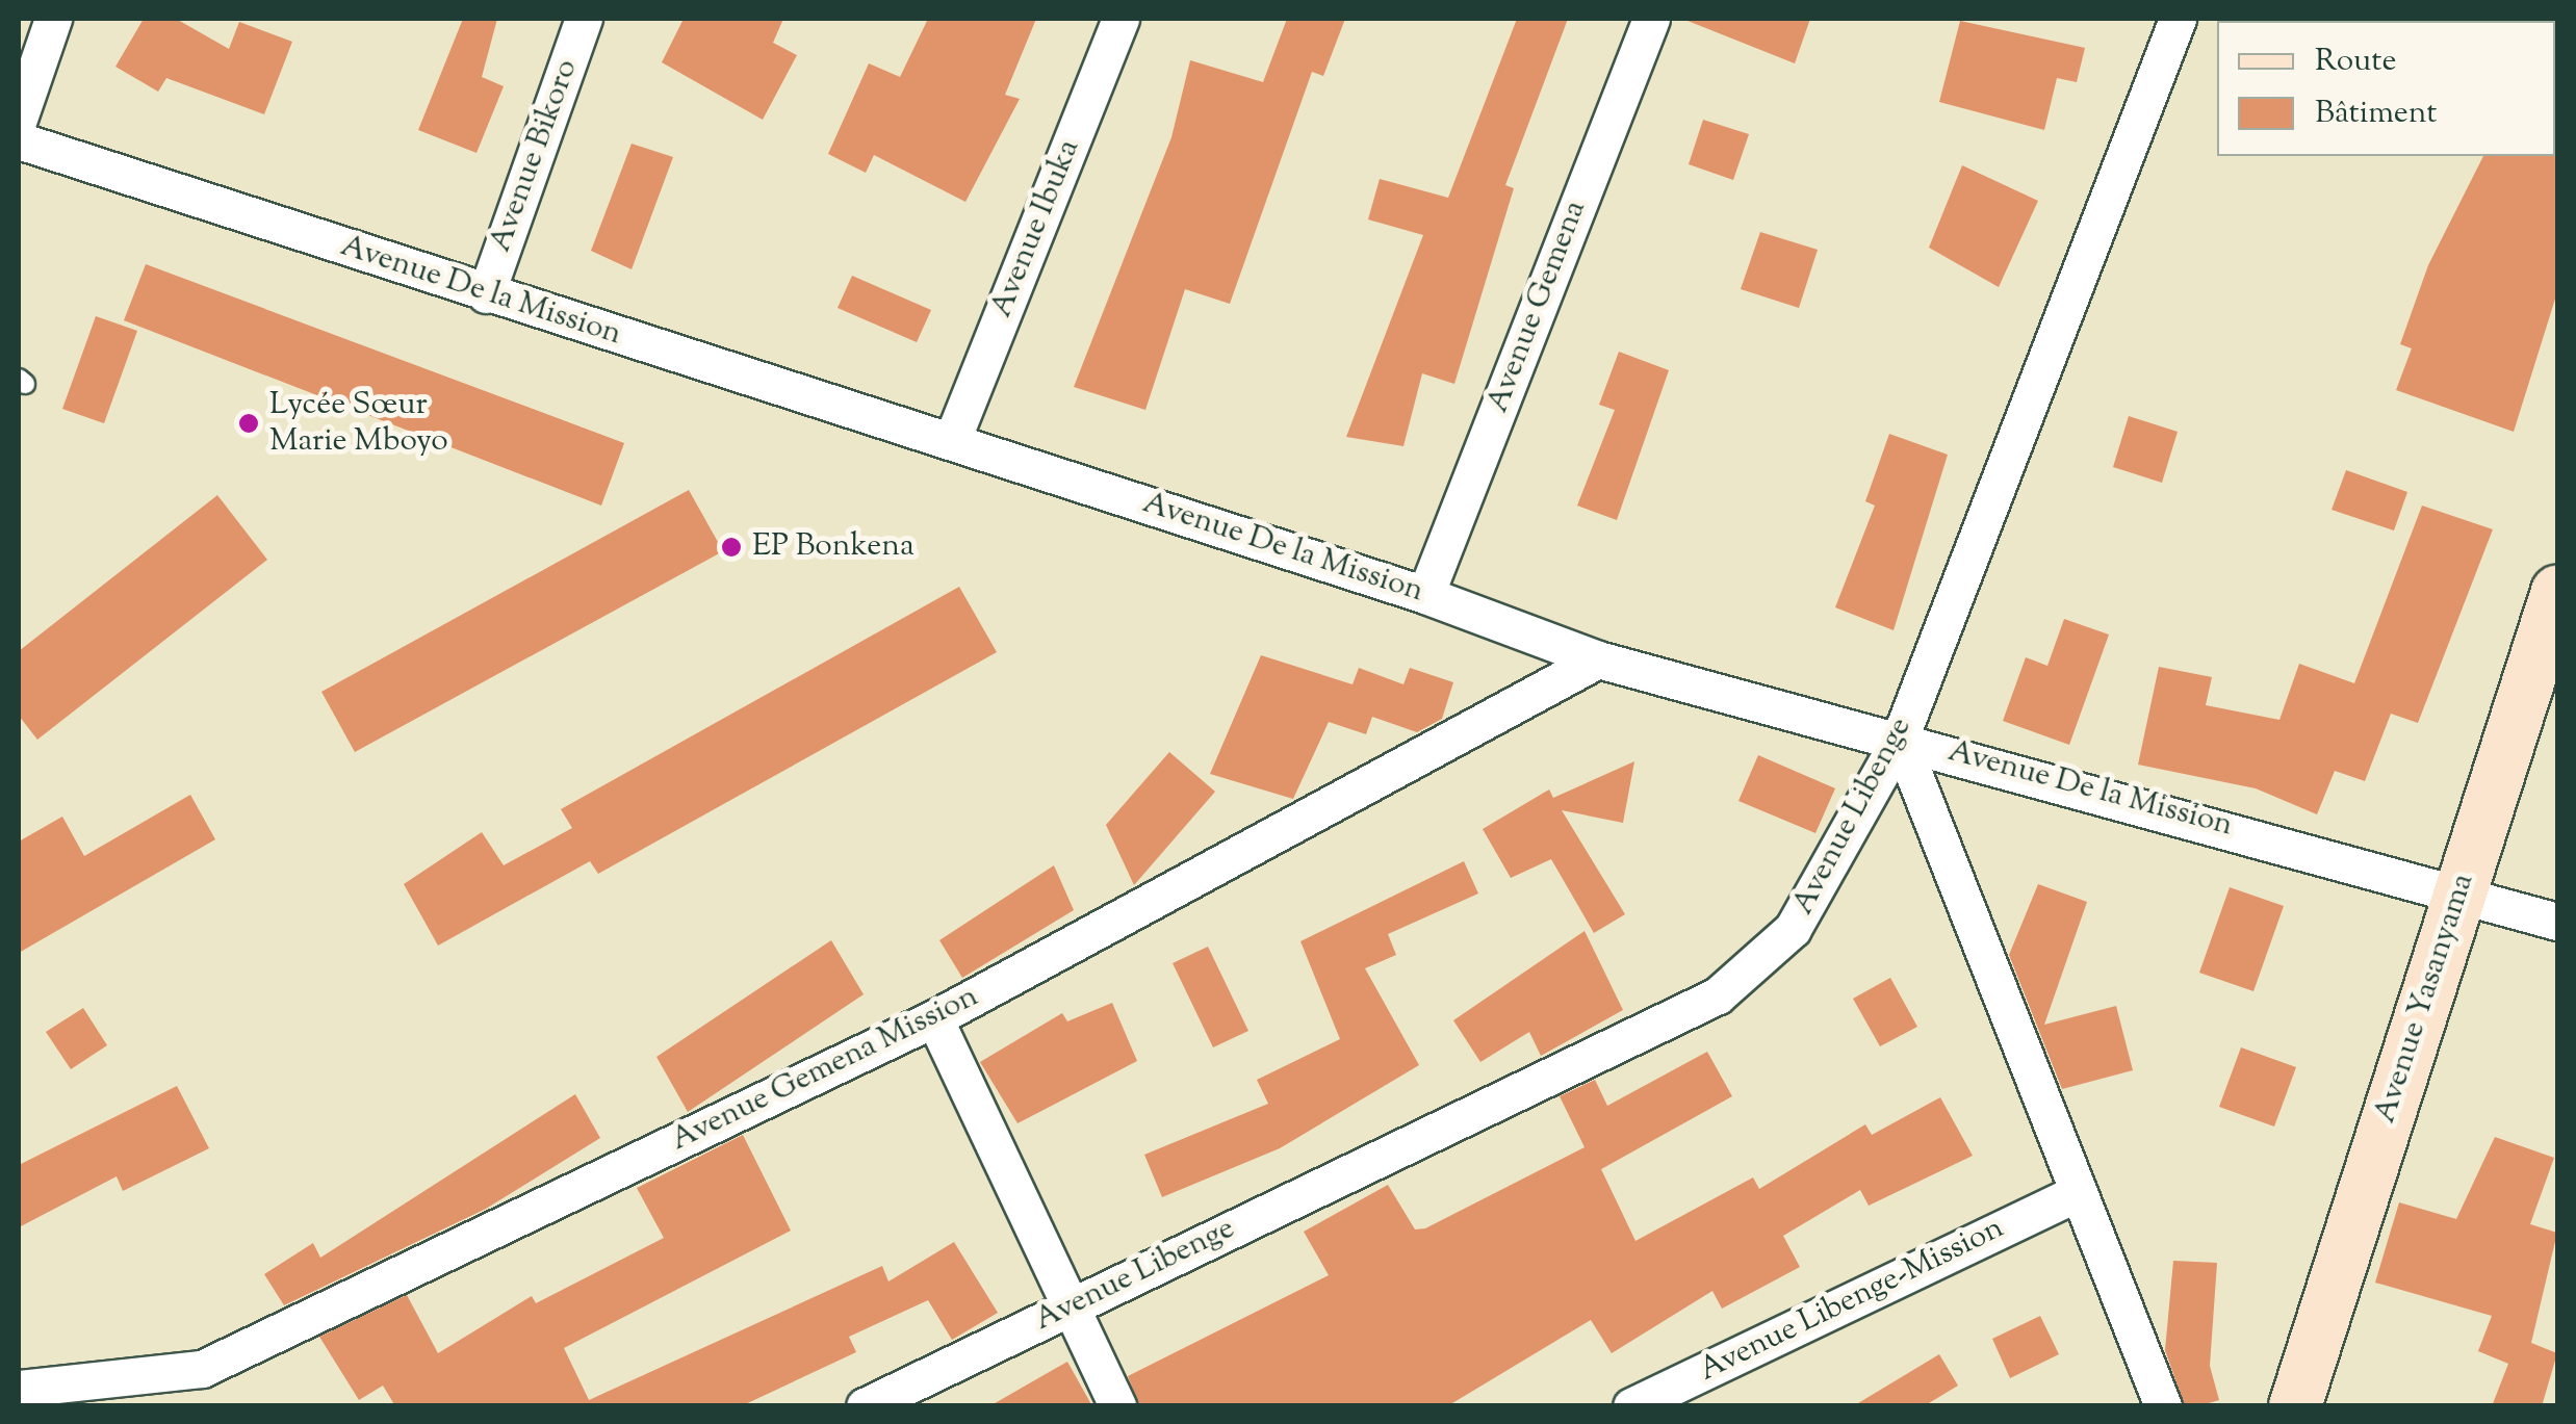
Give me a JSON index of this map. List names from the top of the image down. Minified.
{"streets":{"street":["Avenue Bikoro","Avenue Ibuka","Avenue De la Mission","Avenue Gemena","Avenue Libenge","Avenue Yasanyama","Avenue Gemena Mission","Avenue Libenge-Mission"]},"crossings":[["Avenue Bikoro","Avenue De la Mission"],["Avenue Ibuka","Avenue De la Mission"],["Avenue De la Mission","Avenue Gemena"],["Avenue De la Mission","Avenue Libenge"],["Avenue De la Mission","Avenue Yasanyama"],["Avenue De la Mission","Avenue Gemena Mission"]],"places":["Lycée Sœur Marie Mboyo","EP Bonkena"],"legend":["Route","Bâtiment"]}
